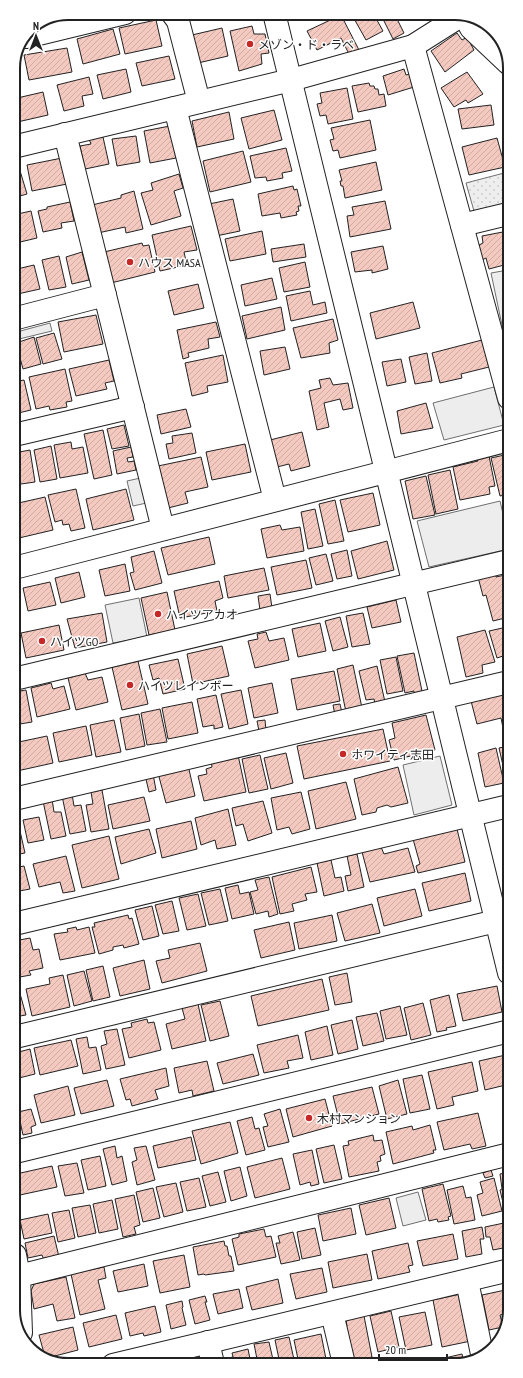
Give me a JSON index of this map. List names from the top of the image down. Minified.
{"places":["メゾン・ド・ラベ","ハウス MASA","ハイツアカオ","ハイツGO","ハイツレインボー","ホワイティ志田","木村マンション"],"scale_bar":"20 m","north":"top"}
